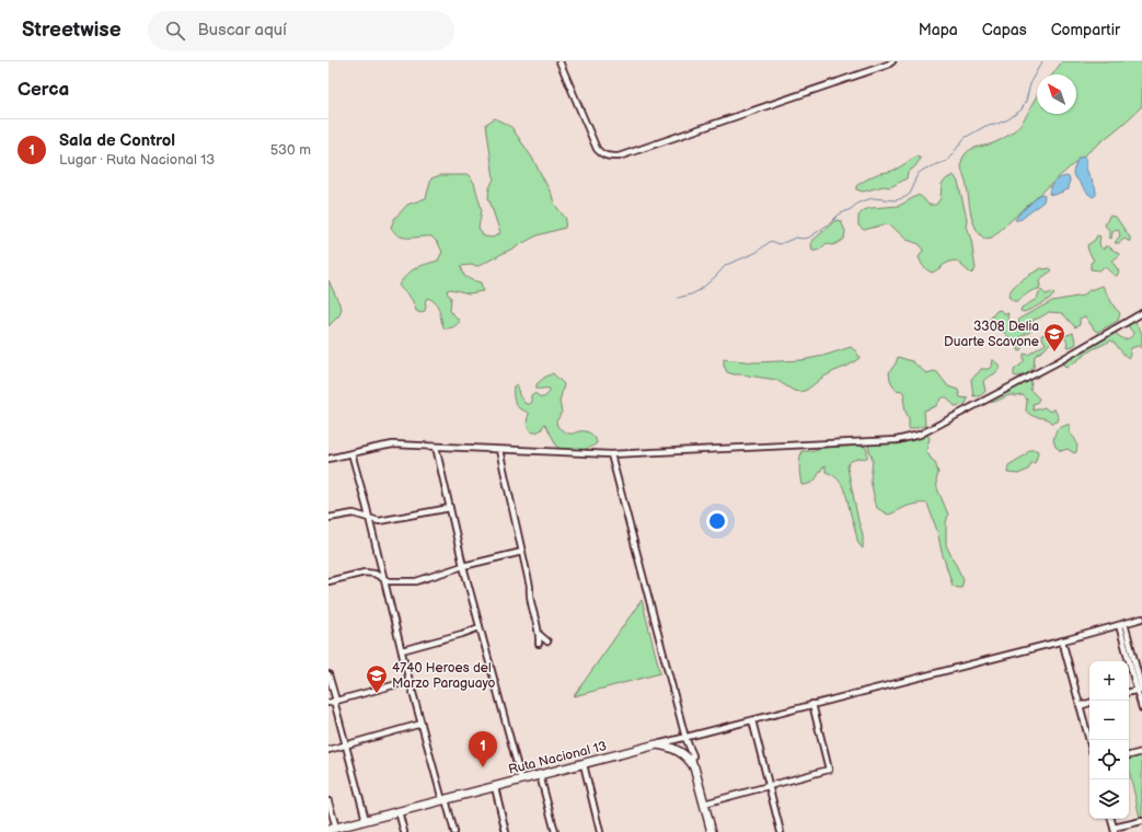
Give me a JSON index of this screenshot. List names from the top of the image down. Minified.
{"streets":{"highway":["Ruta Nacional 13"]},"places":{"school or university":["3308 Delia Duarte Scavone","4740 Heroes del Marzo Paraguayo"]},"north":"top left","page":{"header":"Streetwise","search":"Buscar aquí","nav":["Mapa","Capas","Compartir"],"heading":"Cerca","list":[{"mark":"1","name":"Sala de Control","note":"Lugar · Ruta Nacional 13","value":"530 m"}],"map_buttons":["+","−"],"pins":"1"}}
